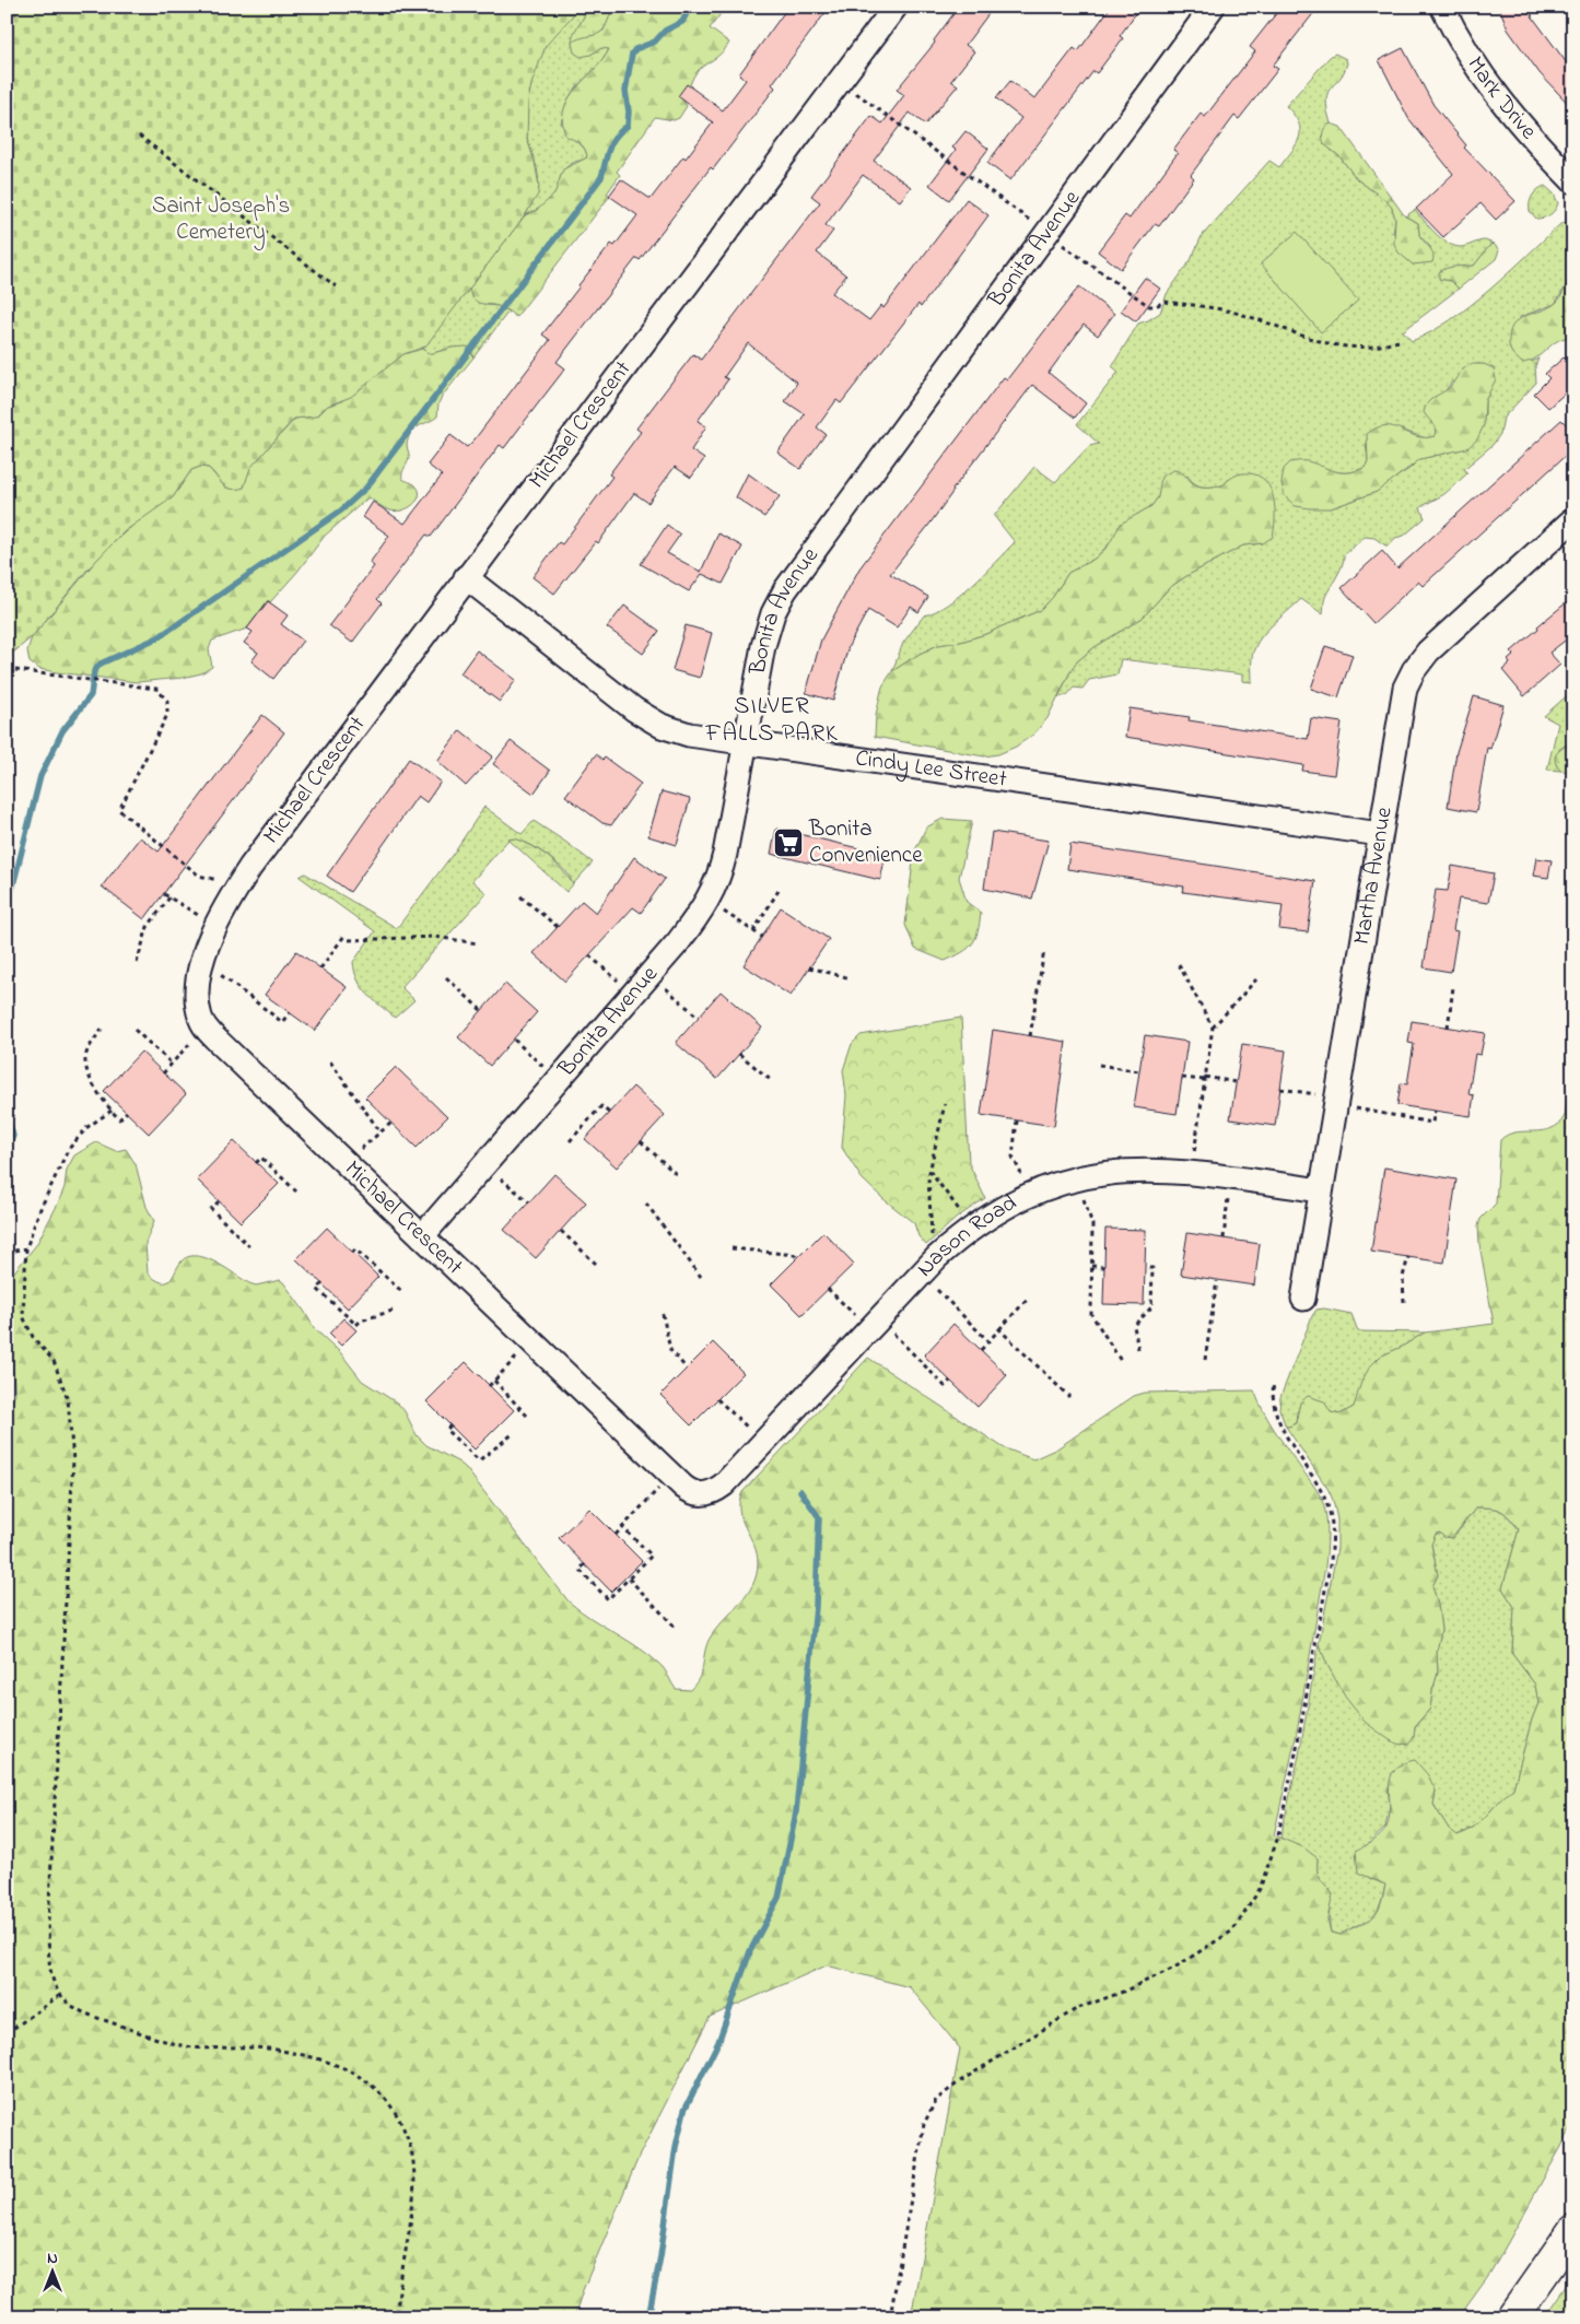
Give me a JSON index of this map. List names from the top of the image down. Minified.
{"streets":{"street":["Mark Drive","Bonita Avenue","Michael Crescent","Cindy Lee Street","Martha Avenue","Nason Road"]},"crossings":[["Bonita Avenue","Michael Crescent"],["Bonita Avenue","Cindy Lee Street"],["Michael Crescent","Cindy Lee Street"],["Michael Crescent","Nason Road"],["Cindy Lee Street","Martha Avenue"],["Martha Avenue","Nason Road"]],"districts":["SILVER FALLS PARK"],"parks":["Saint Joseph's Cemetery"],"places":{"supermarket":["Bonita Convenience"]},"north":"top"}
